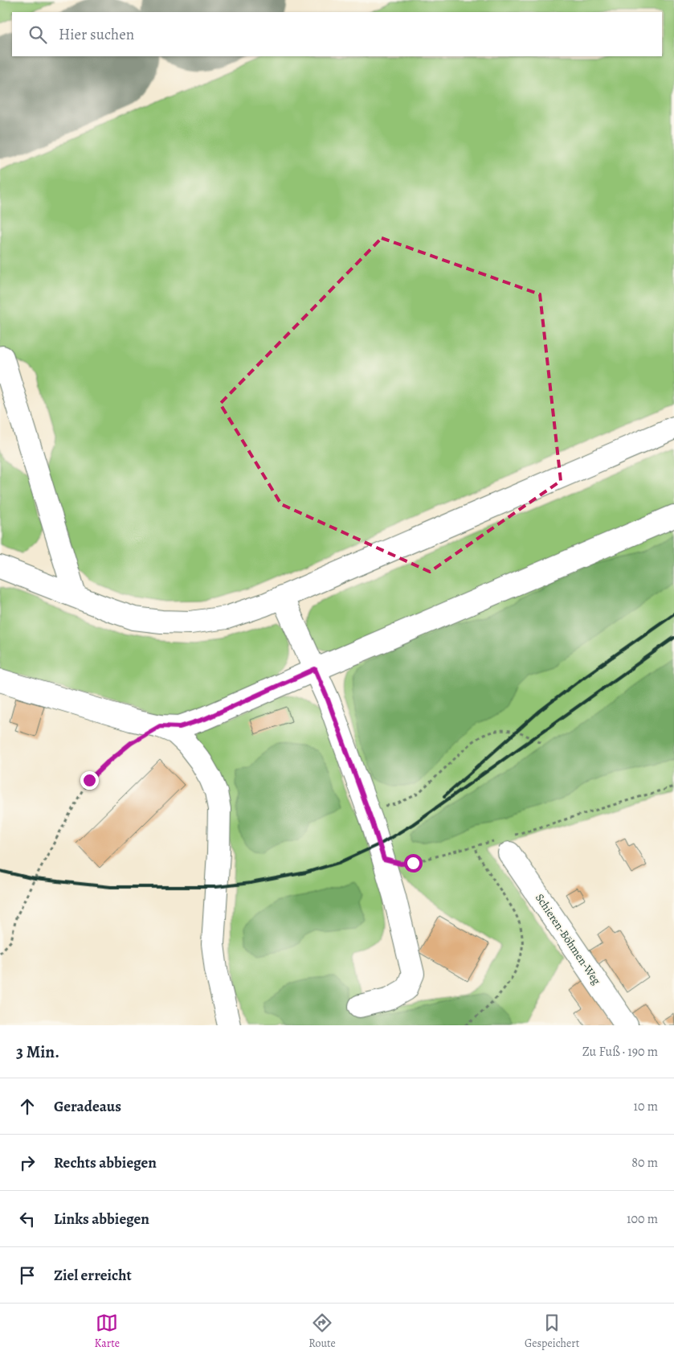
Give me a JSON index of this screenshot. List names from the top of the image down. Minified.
{"streets":{"street":["Schieren-Böhmen-Weg"]},"page":{"search":"Hier suchen","heading":["3 Min.","Zu Fuß · 190 m"],"list":[["Geradeaus","10 m"],["Rechts abbiegen","80 m"],["Links abbiegen","100 m"],"Ziel erreicht"],"nav":["Karte","Route","Gespeichert"]}}
